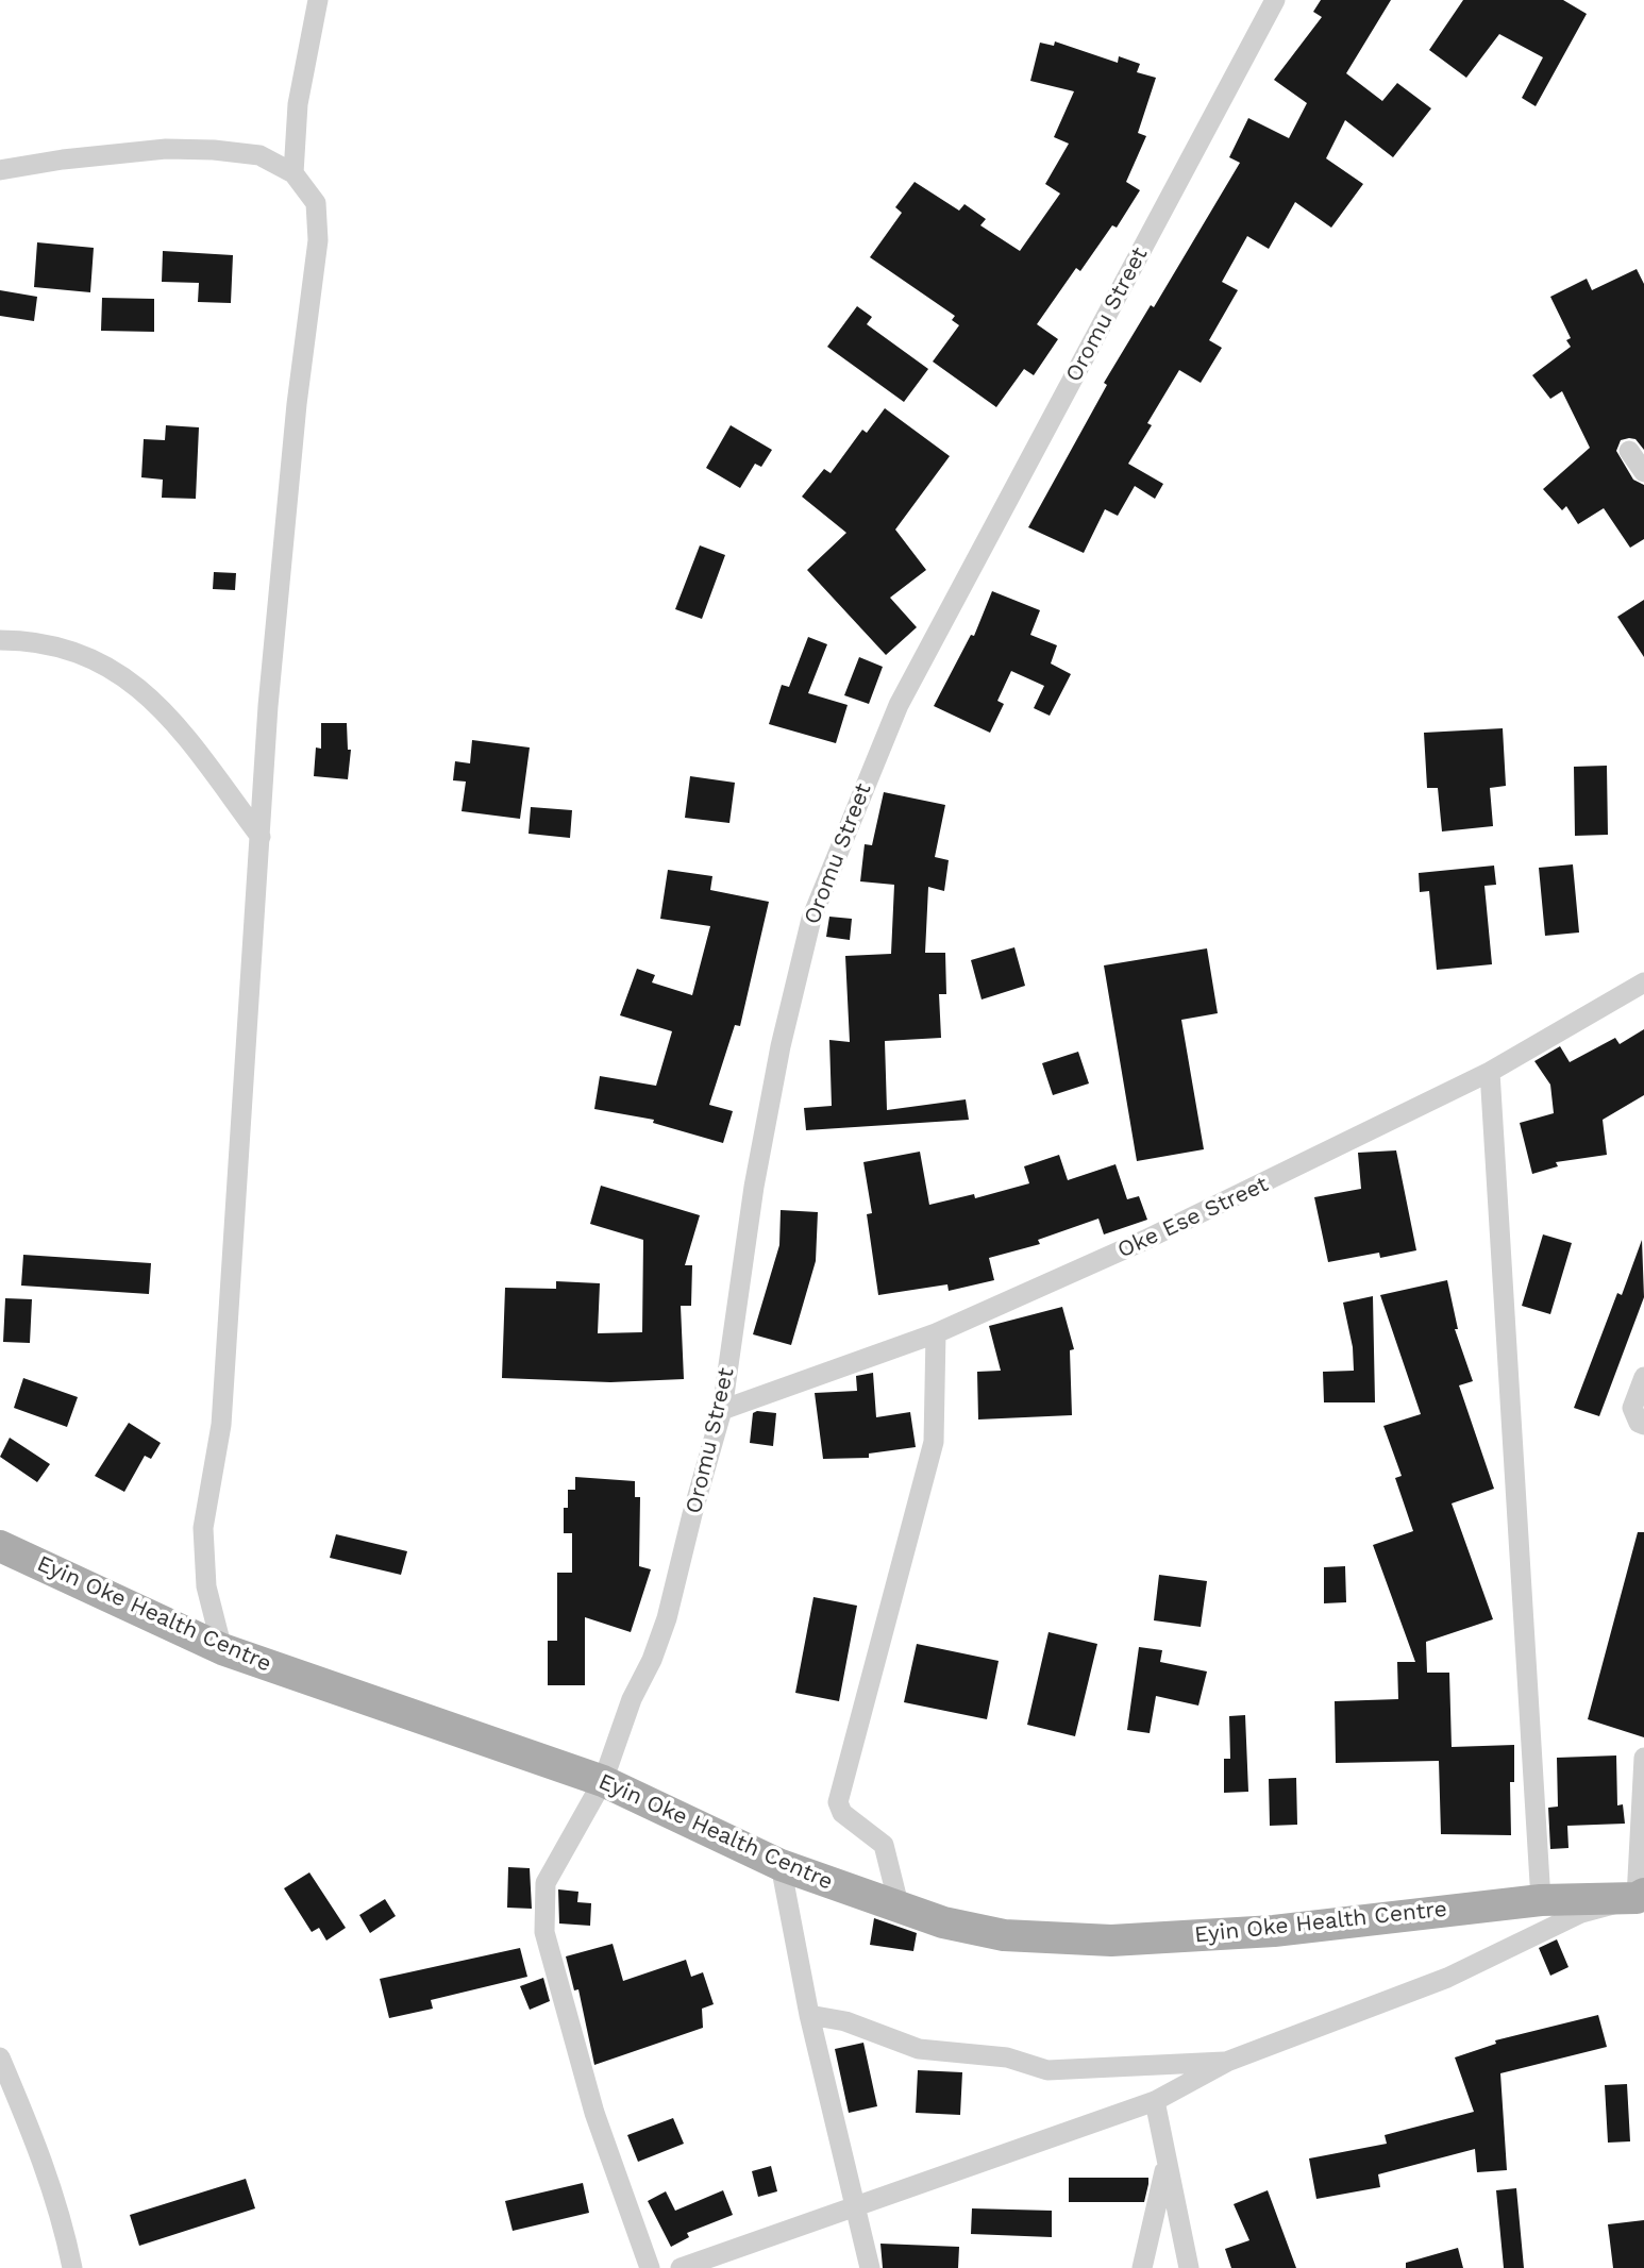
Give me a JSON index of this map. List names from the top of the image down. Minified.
{"streets":{"main road":["Eyin Oke Health Centre"],"street":["Oromu Street","Oke Ese Street"]},"crossings":[["Oromu Street","Oke Ese Street"],["Oromu Street","Eyin Oke Health Centre"]]}
